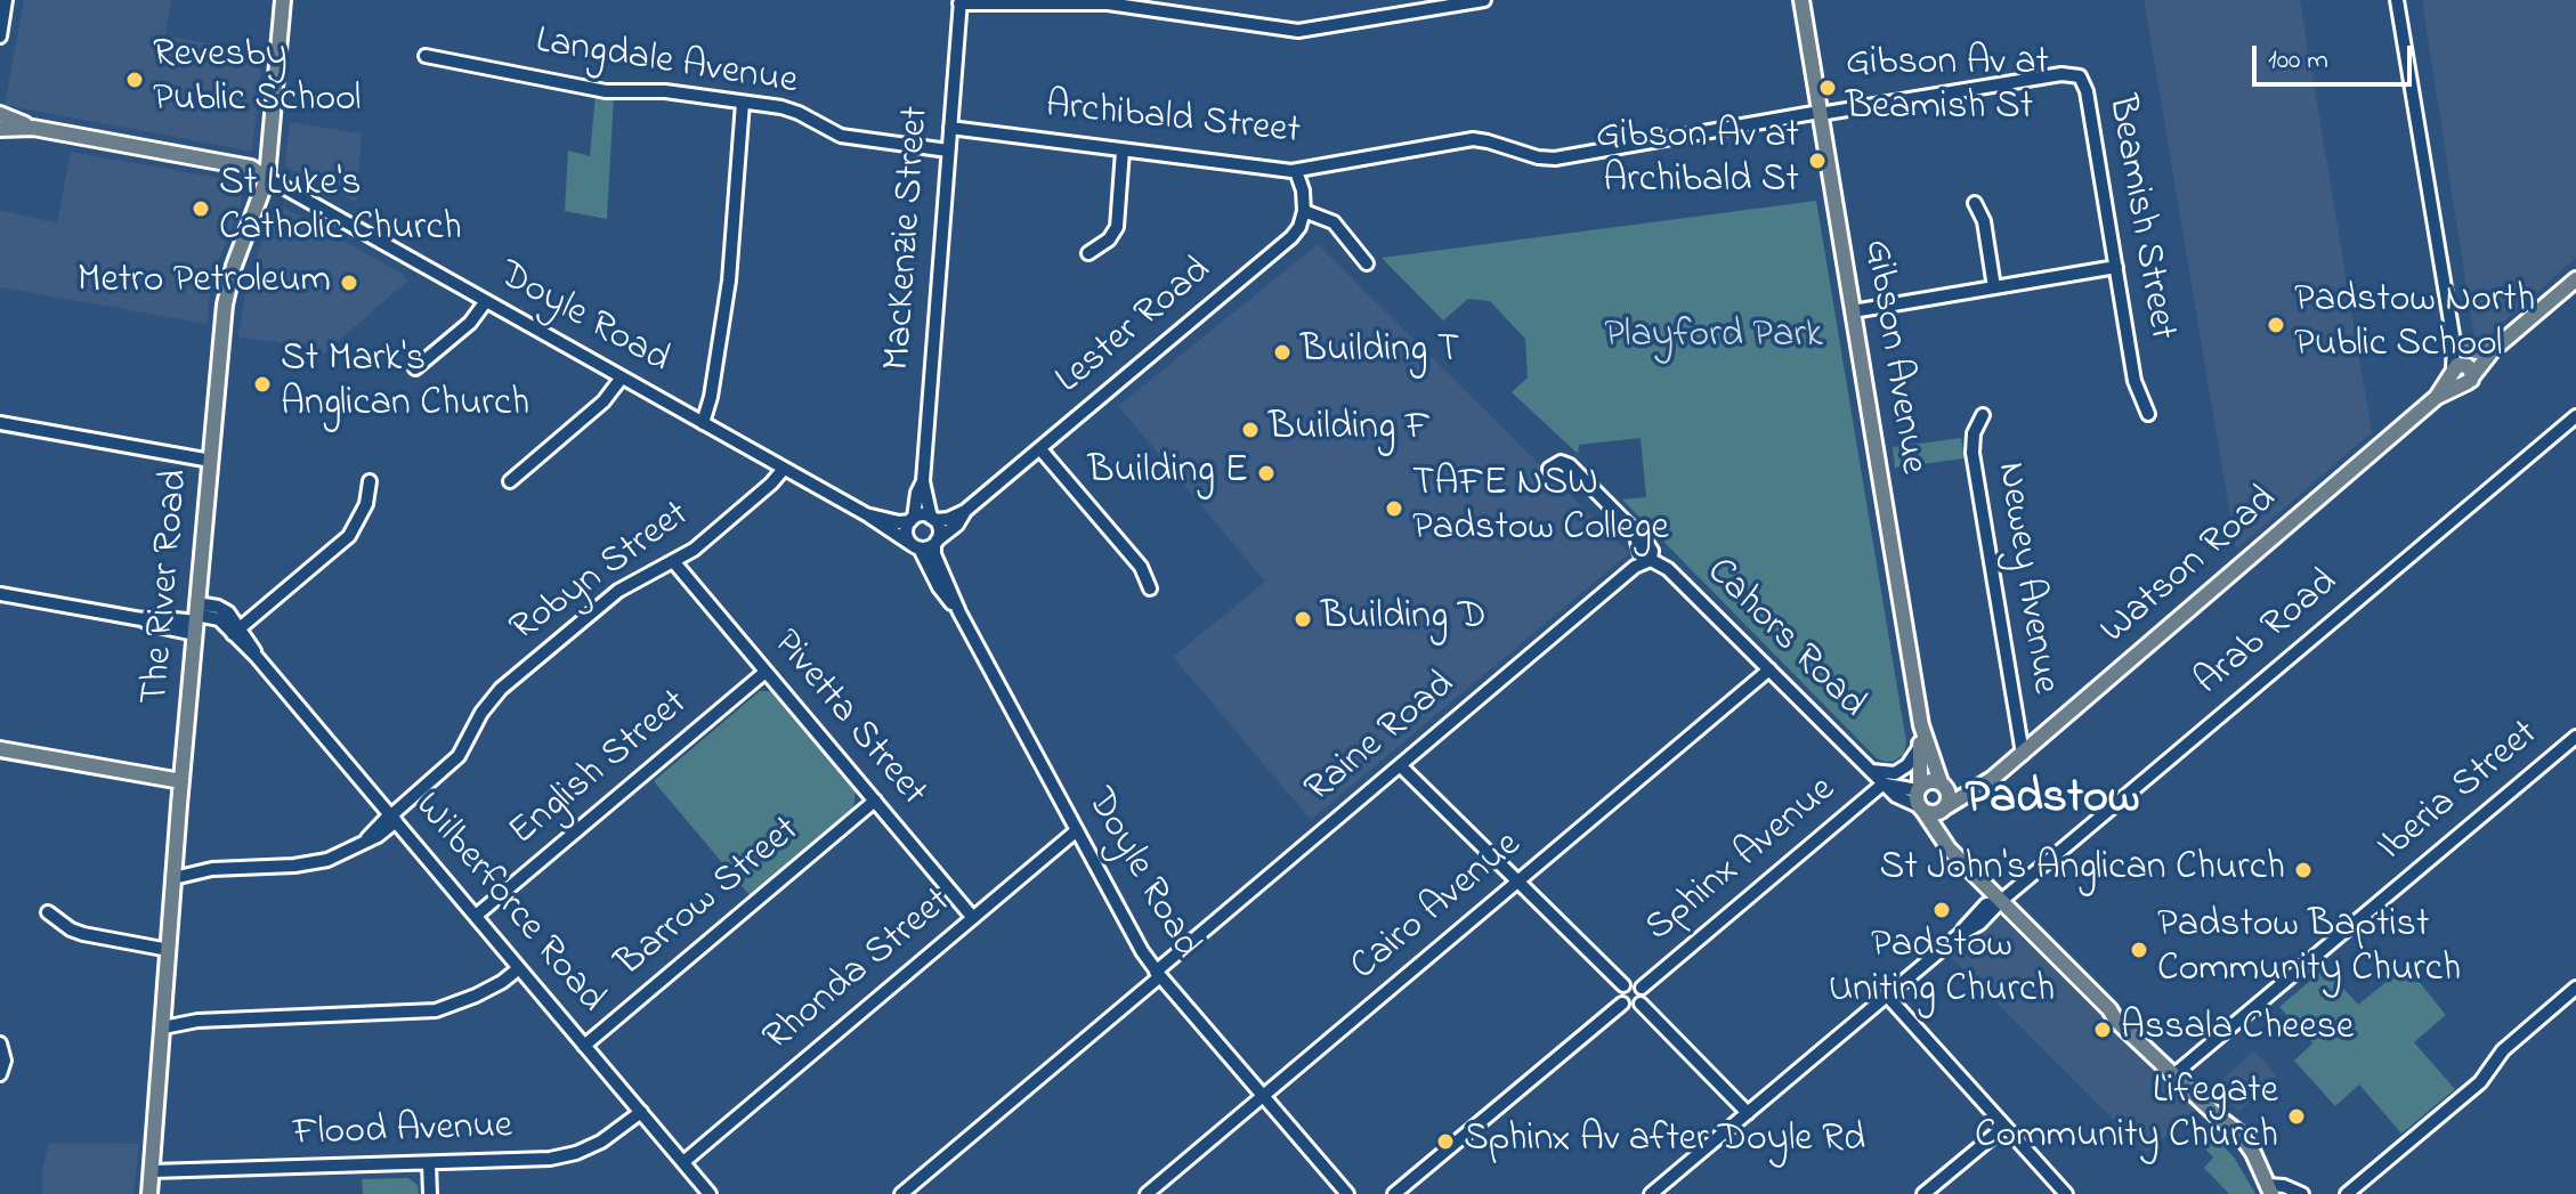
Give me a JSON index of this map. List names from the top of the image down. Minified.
{"streets":{"main road":["Gibson Avenue","Watson Road","The River Road","Cahors Road"],"street":["Langdale Avenue","Archibald Street","Beamish Street","MacKenzie Street","Doyle Road","Lester Road","Robyn Street","Newey Avenue","Arab Road","Pivetta Street","Raine Road","English Street","Iberia Street","Sphinx Avenue","Barrow Street","Wilberforce Road","Cairo Avenue","Rhonda Street","Flood Avenue"]},"crossings":[["Langdale Avenue","MacKenzie Street"],["Archibald Street","Beamish Street"],["Archibald Street","MacKenzie Street"],["Archibald Street","Gibson Avenue"],["Beamish Street","Gibson Avenue"],["MacKenzie Street","Doyle Road"],["MacKenzie Street","Lester Road"],["Doyle Road","Lester Road"],["Doyle Road","Robyn Street"],["Doyle Road","The River Road"],["Doyle Road","Raine Road"],["Doyle Road","Cairo Avenue"],["Doyle Road","Rhonda Street"],["Gibson Avenue","Watson Road"],["Gibson Avenue","Cahors Road"],["Watson Road","Newey Avenue"],["Watson Road","Cahors Road"],["Robyn Street","Pivetta Street"],["Robyn Street","Wilberforce Road"],["The River Road","Wilberforce Road"],["The River Road","Flood Avenue"],["Arab Road","Cahors Road"],["Cahors Road","Raine Road"],["Cahors Road","Iberia Street"],["Cahors Road","Sphinx Avenue"],["Cahors Road","Cairo Avenue"],["Pivetta Street","English Street"],["Pivetta Street","Barrow Street"],["Pivetta Street","Rhonda Street"],["English Street","Wilberforce Road"],["Barrow Street","Wilberforce Road"],["Wilberforce Road","Rhonda Street"],["Wilberforce Road","Flood Avenue"]],"districts":["Padstow"],"parks":["Playford Park"],"places":["Revesby Public School","Gibson Av at Beamish St","Gibson Av at Archibald St","St Luke's Catholic Church","Metro Petroleum","Padstow North Public School","Building T","St Mark's Anglican Church","Building F","Building E","TAFE NSW Padstow College","Building D","St John's Anglican Church","Padstow Uniting Church","Padstow Baptist Community Church","Assala Cheese","Lifegate Community Church","Sphinx Av after Doyle Rd"],"scale_bar":"100 m"}
